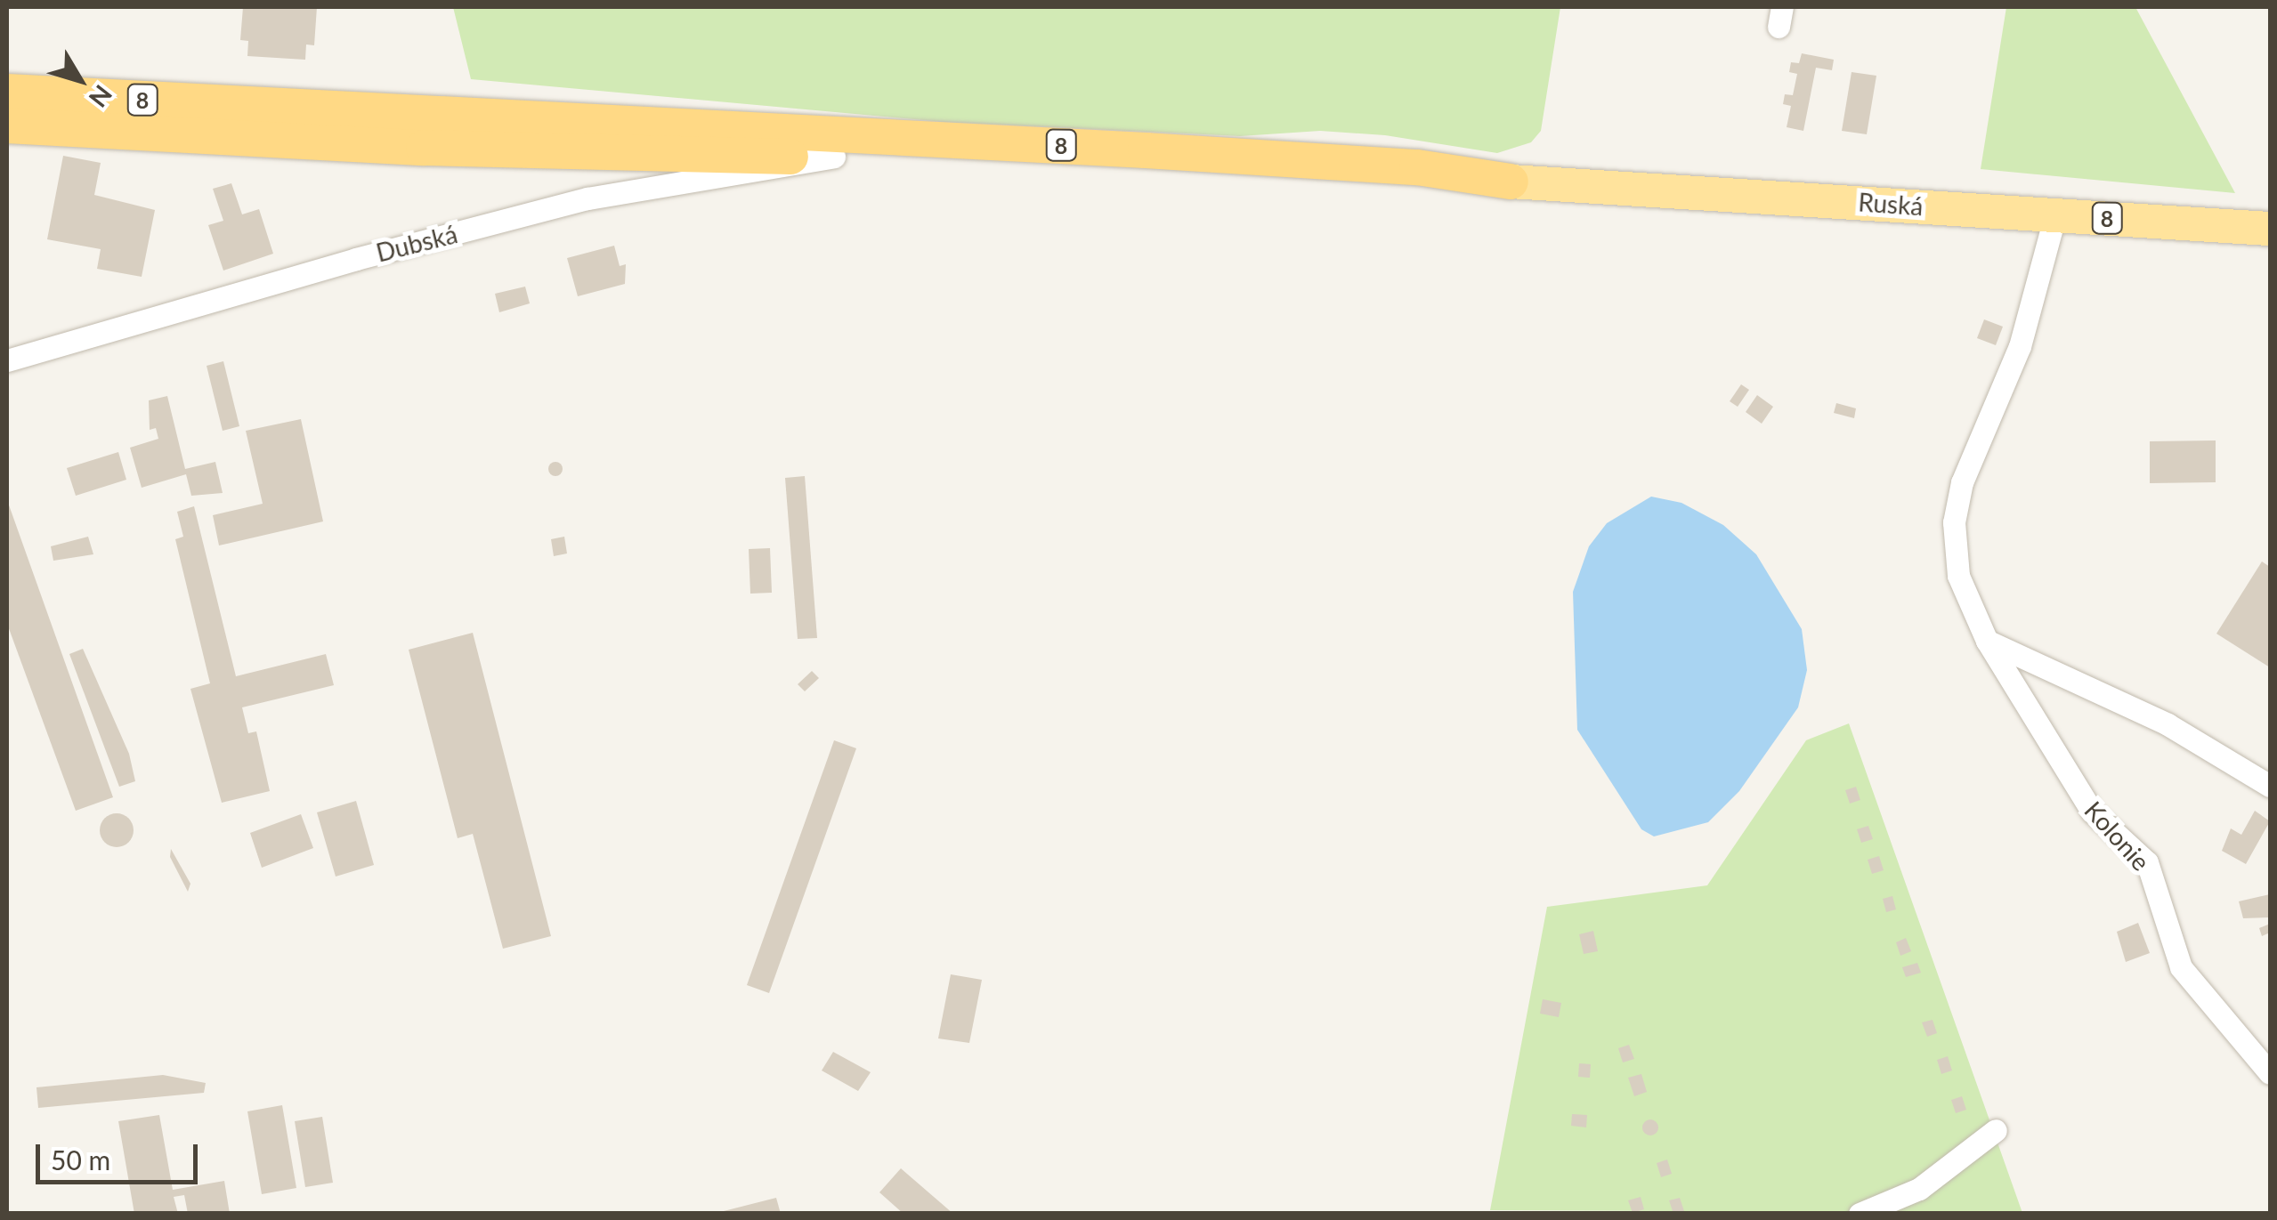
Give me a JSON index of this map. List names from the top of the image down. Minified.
{"streets":{"highway":["8"],"main road":["Ruská"],"street":["Dubská","Kolonie"]},"crossings":[["8","Ruská"],["8","Dubská"],["Ruská","Kolonie"]],"scale_bar":"50 m","north":"bottom right"}
